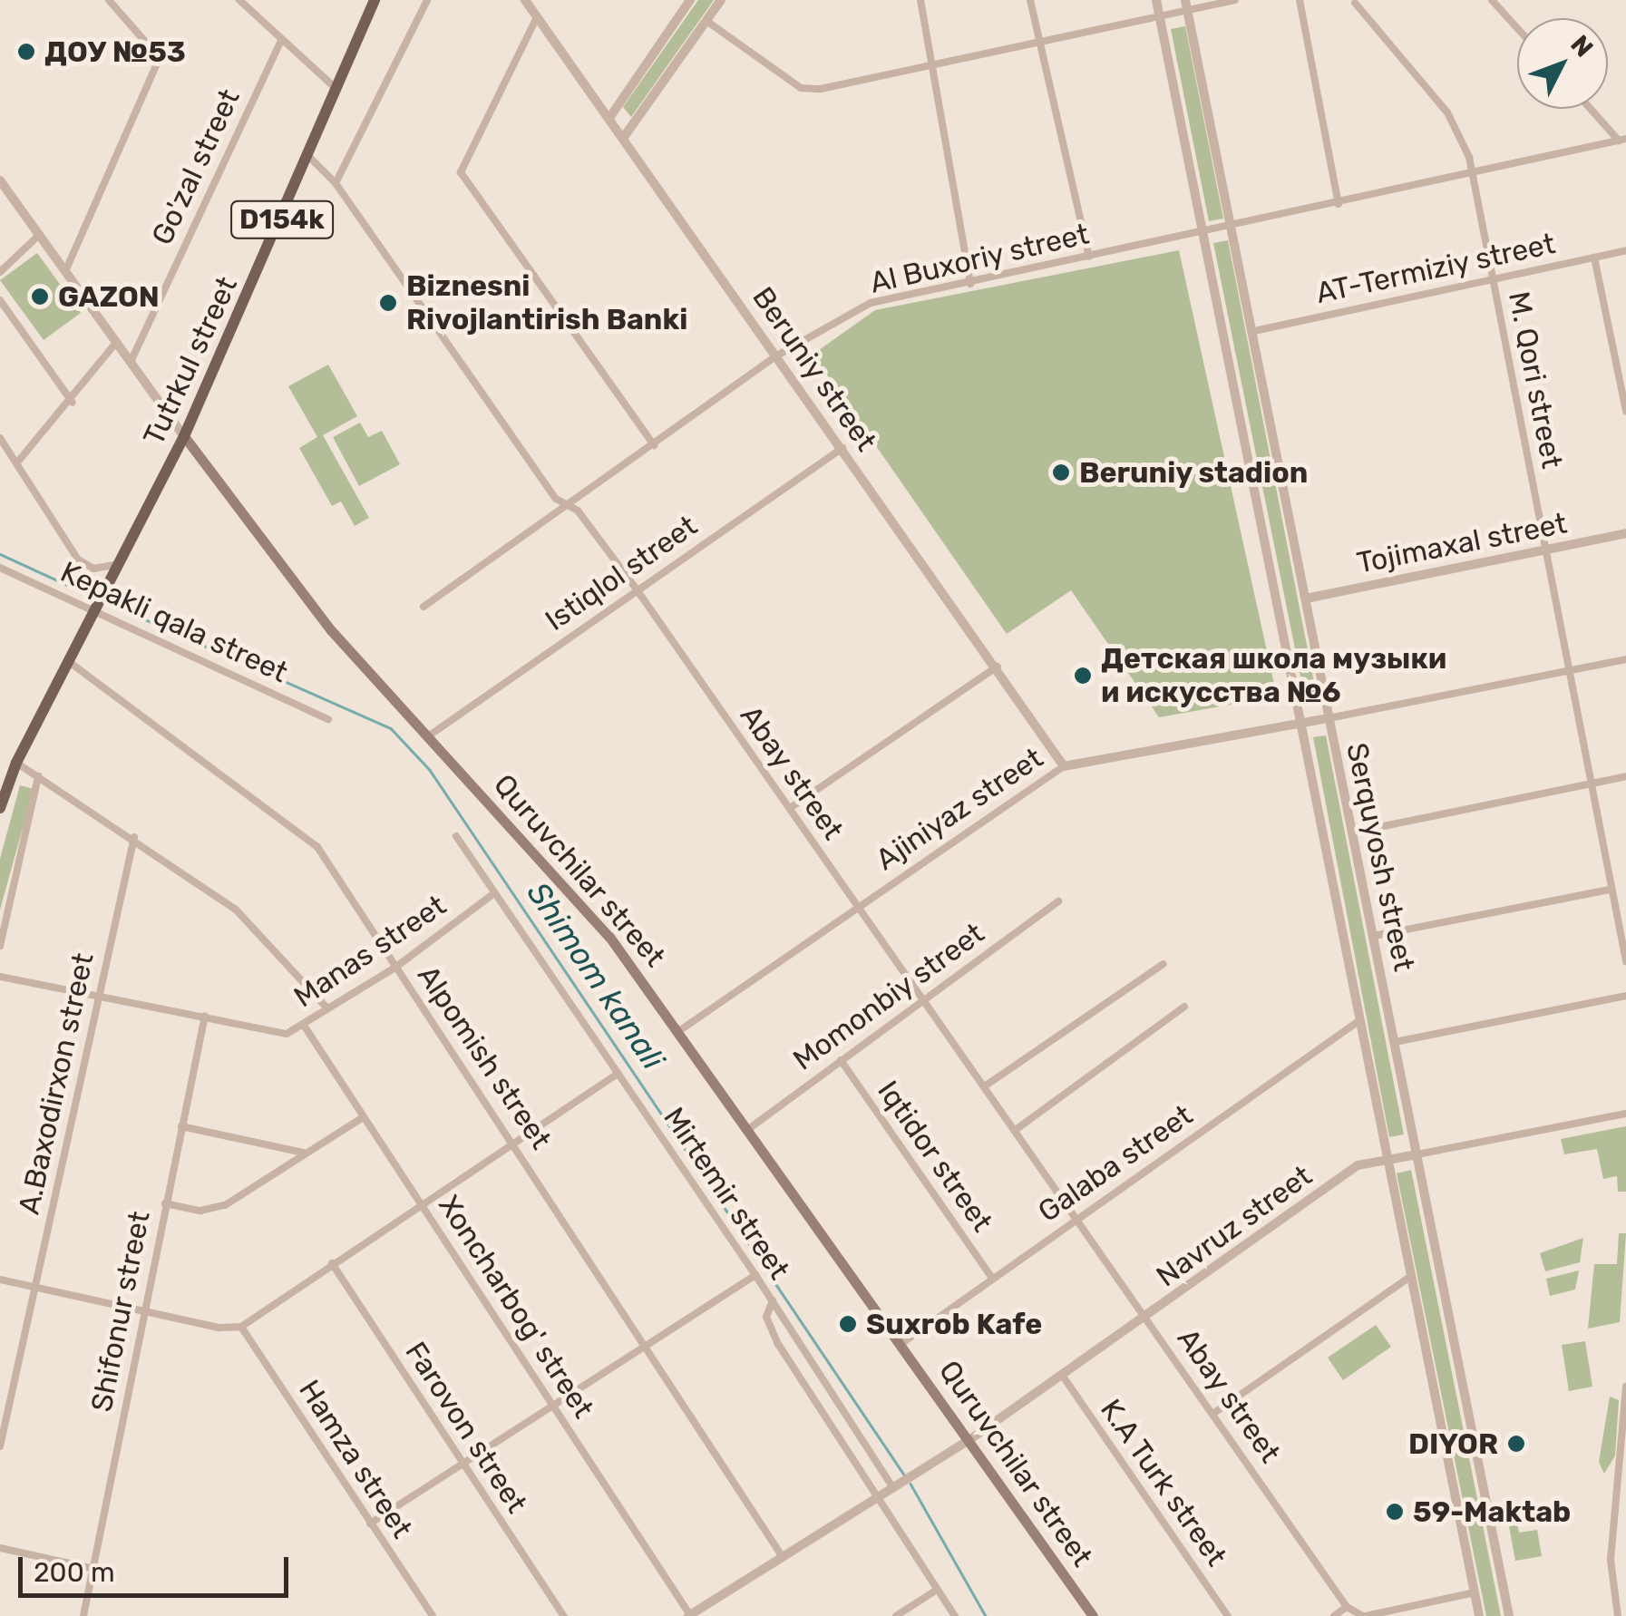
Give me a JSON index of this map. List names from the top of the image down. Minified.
{"streets":{"main road":["D154k","Tutrkul street","Quruvchilar street"],"street":["Go'zal street","Al Buxoriy street","AT-Termiziy street","Beruniy street","M. Qori street","Tojimaxal street","Istiqlol street","Kepakli qala street","Abay street","Ajiniyaz street","Serquyosh street","Manas street","Momonbiy street","Alpomish street","A.Baxodirxon street","Iqtidor street","Galaba street","Mirtemir street","Navruz street","Xoncharbog' street","Shifonur street","Farovon street","Hamza street","K.A Turk street"]},"crossings":[["Go'zal street","Quruvchilar street"],["D154k","Tutrkul street"],["D154k","Kepakli qala street"],["D154k","Alpomish street"],["Al Buxoriy street","Beruniy street"],["Al Buxoriy street","M. Qori street"],["Al Buxoriy street","Abay street"],["Al Buxoriy street","Serquyosh street"],["AT-Termiziy street","M. Qori street"],["AT-Termiziy street","Serquyosh street"],["Tutrkul street","Kepakli qala street"],["Tutrkul street","Abay street"],["Tutrkul street","Quruvchilar street"],["Beruniy street","Istiqlol street"],["Beruniy street","Ajiniyaz street"],["M. Qori street","Tojimaxal street"],["M. Qori street","Ajiniyaz street"],["Tojimaxal street","Serquyosh street"],["Istiqlol street","Abay street"],["Istiqlol street","Quruvchilar street"],["Abay street","Ajiniyaz street"],["Abay street","Momonbiy street"],["Abay street","Galaba street"],["Abay street","Navruz street"],["Ajiniyaz street","Serquyosh street"],["Ajiniyaz street","Quruvchilar street"],["Serquyosh street","Galaba street"],["Serquyosh street","Navruz street"],["Quruvchilar street","Momonbiy street"],["Quruvchilar street","Galaba street"],["Quruvchilar street","Navruz street"],["Manas street","Alpomish street"],["Manas street","A.Baxodirxon street"],["Manas street","Mirtemir street"],["Manas street","Xoncharbog' street"],["Manas street","Shifonur street"],["Momonbiy street","Iqtidor street"],["Iqtidor street","Galaba street"],["Mirtemir street","Navruz street"],["Navruz street","K.A Turk street"]],"water":["Shimom kanali"],"places":["ДОУ №53","GAZON","Biznesni Rivojlantirish Banki","Beruniy stadion","Детская школа музыки и искусства №6","Suxrob Kafe","DIYOR","59-Maktab"],"scale_bar":"200 m","north":"top right"}
